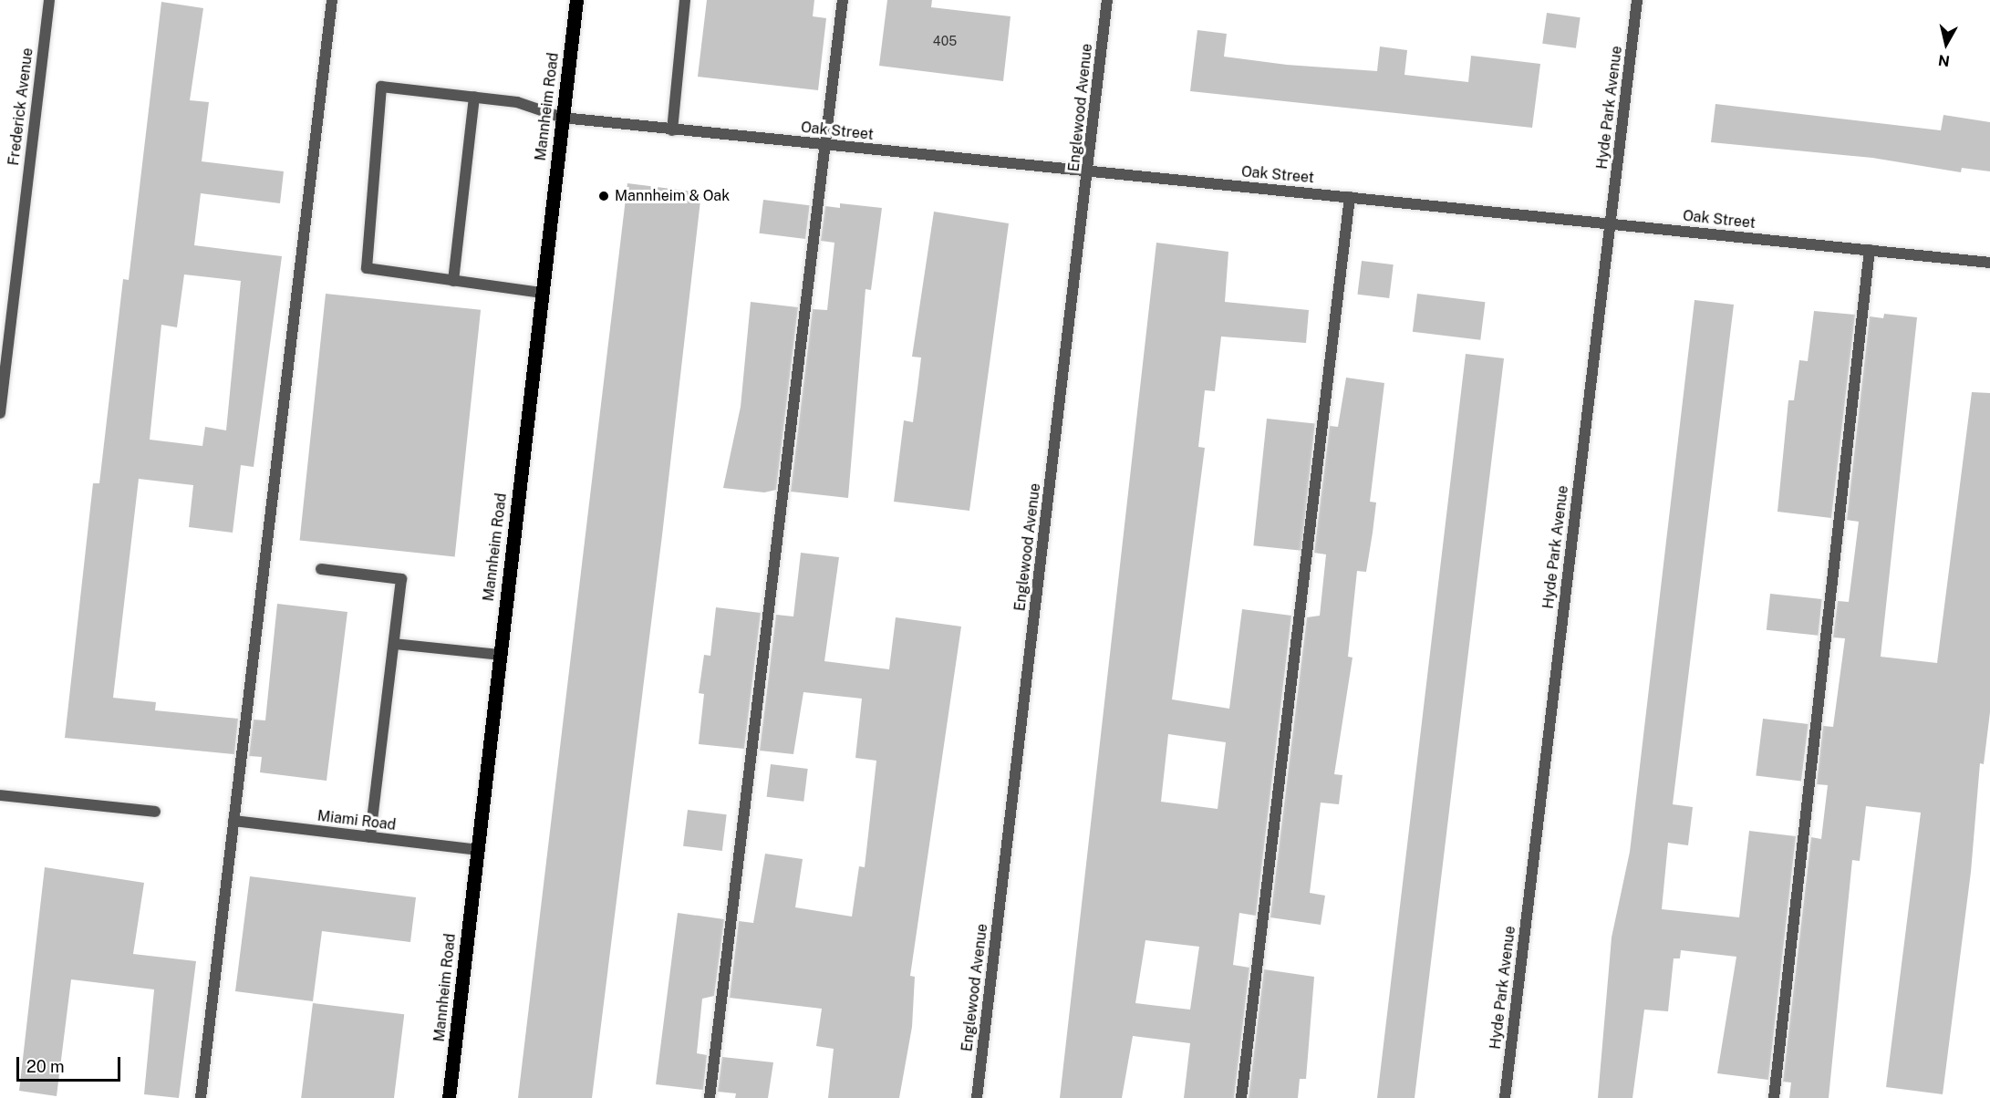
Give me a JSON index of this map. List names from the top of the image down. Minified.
{"streets":{"main road":["Mannheim Road"],"street":["Frederick Avenue","Englewood Avenue","Hyde Park Avenue","Oak Street","Miami Road"]},"crossings":[["Mannheim Road","Oak Street"],["Mannheim Road","Miami Road"],["Englewood Avenue","Oak Street"],["Hyde Park Avenue","Oak Street"]],"places":["Mannheim & Oak"],"house_numbers":["405"],"scale_bar":"20 m","north":"bottom"}
